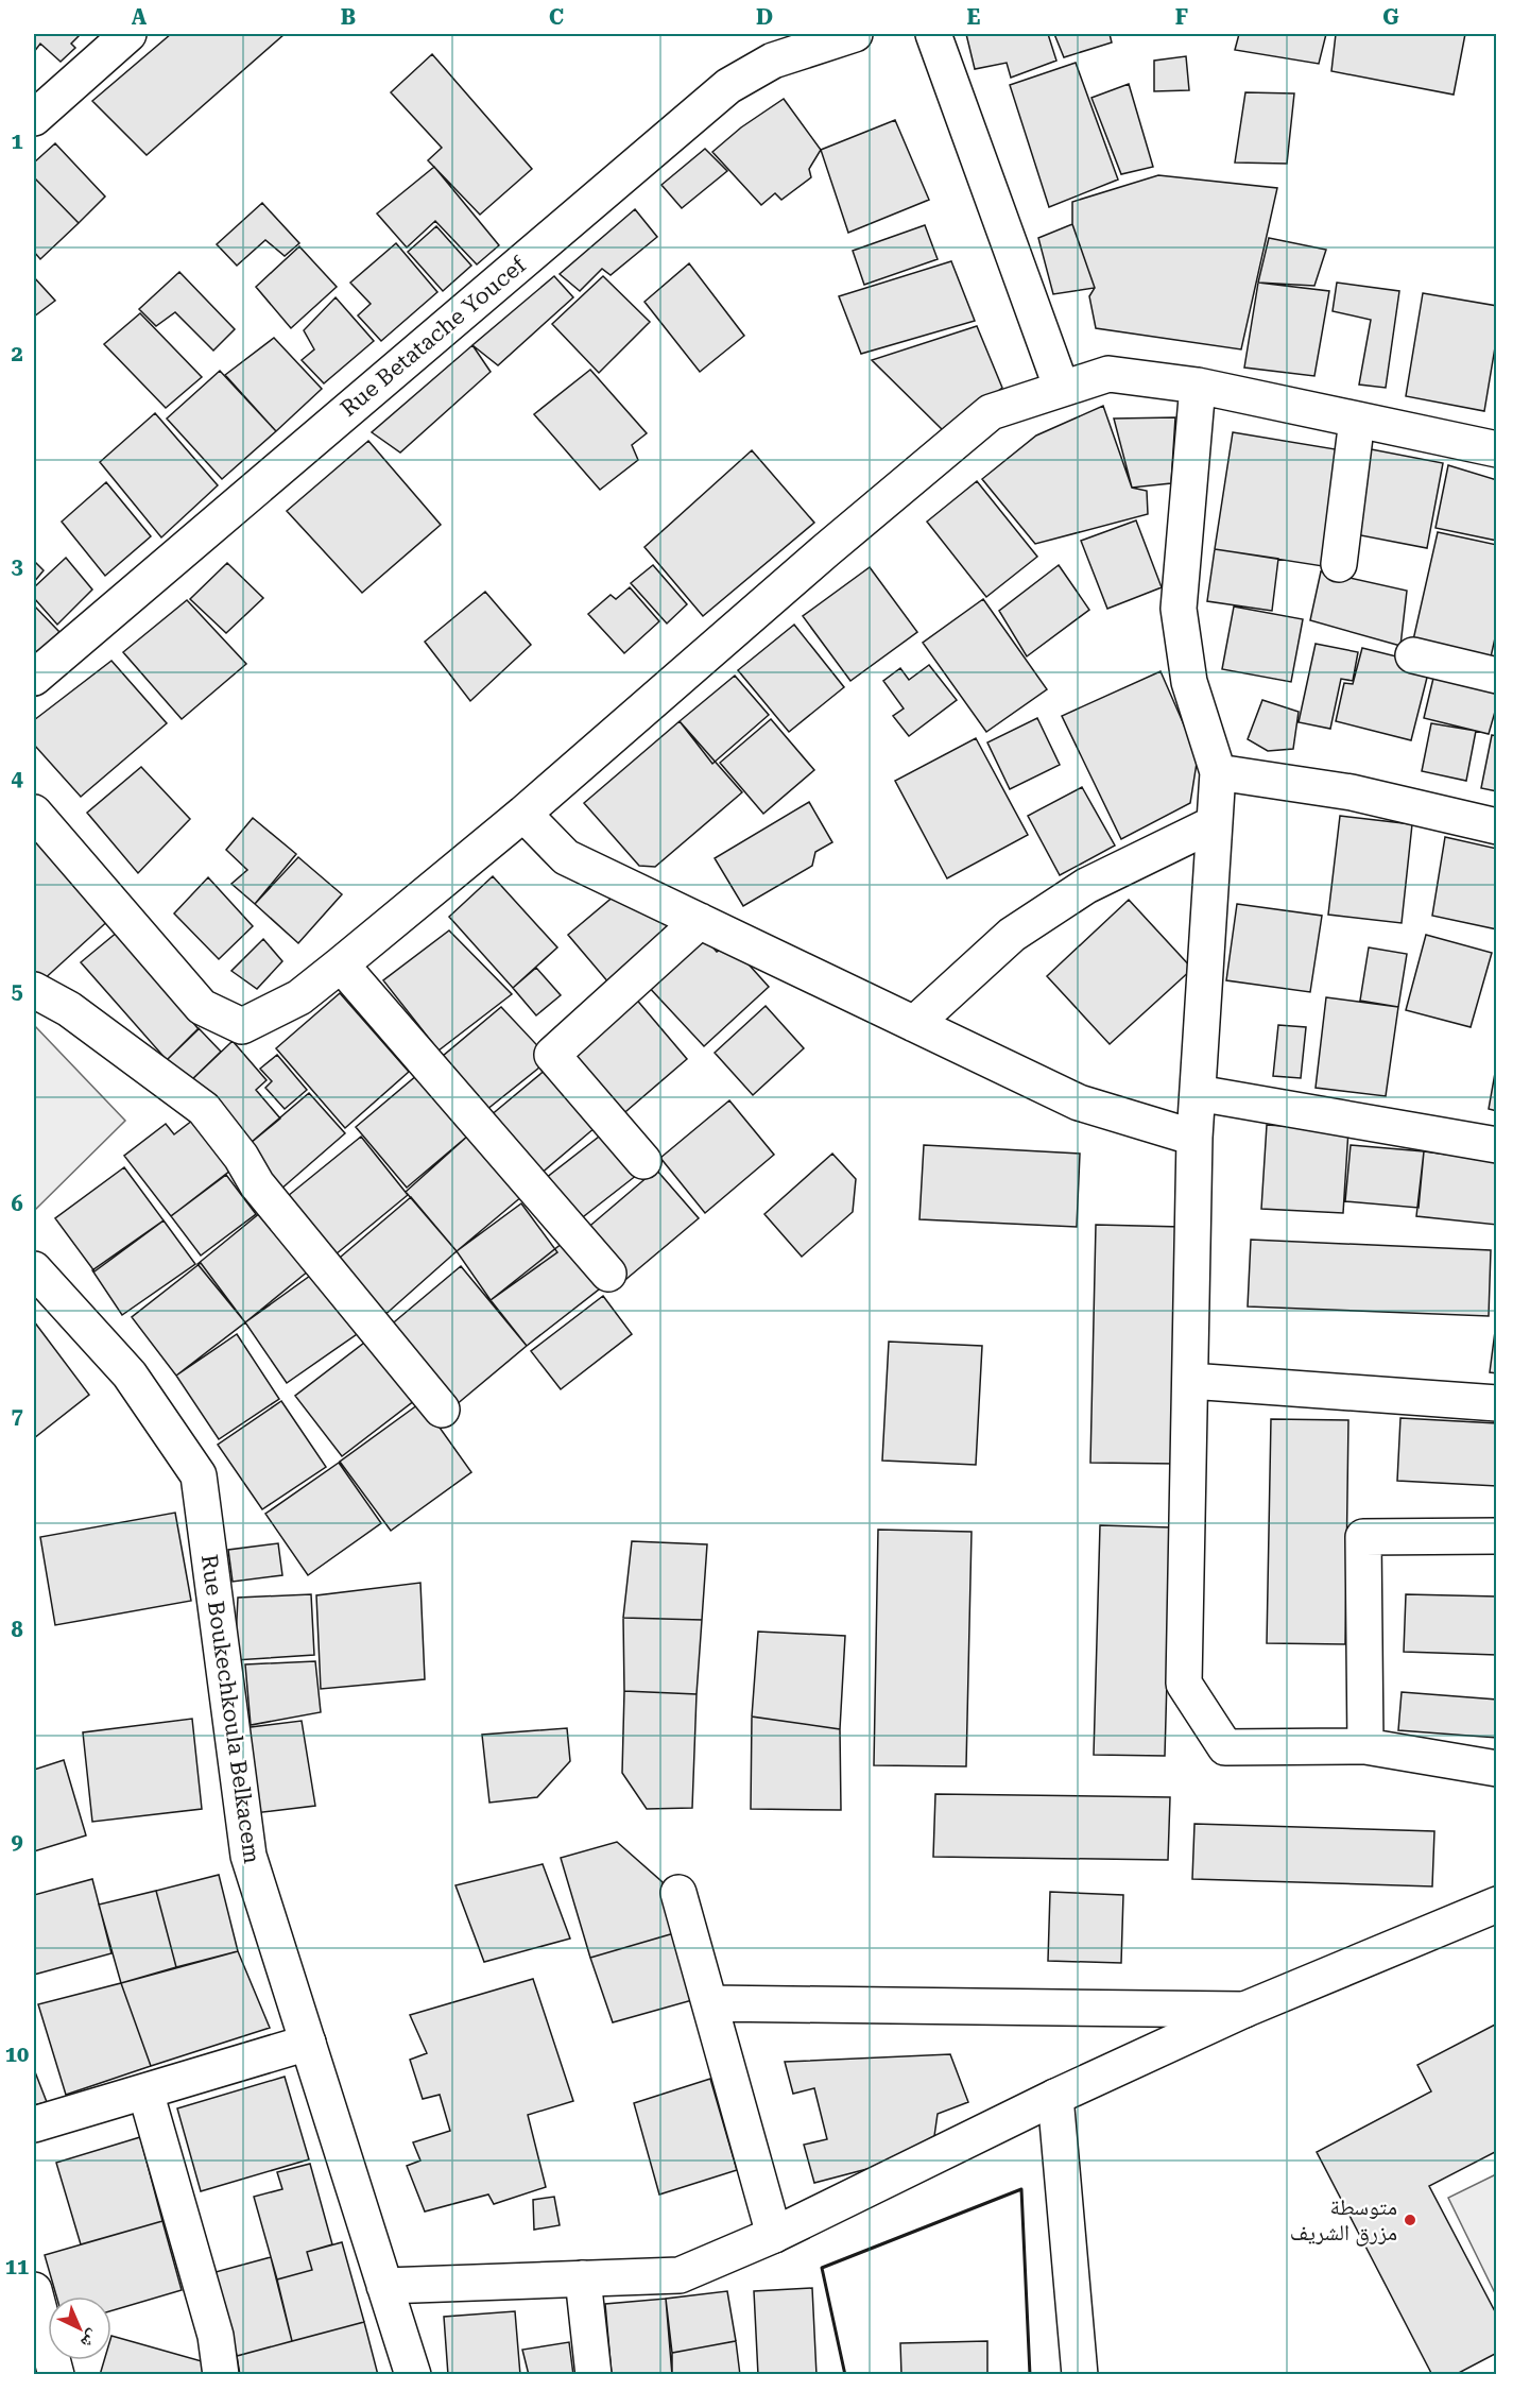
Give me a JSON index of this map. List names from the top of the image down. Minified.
{"streets":{"street":["Rue Betatache Youcef","Rue Boukechkoula Belkacem"]},"places":["متوسطة مزرق الشريف"],"north":"bottom right","grid":{"columns":["A","B","C","D","E","F","G"],"rows":["1","2","3","4","5","6","7","8","9","10","11"]}}
